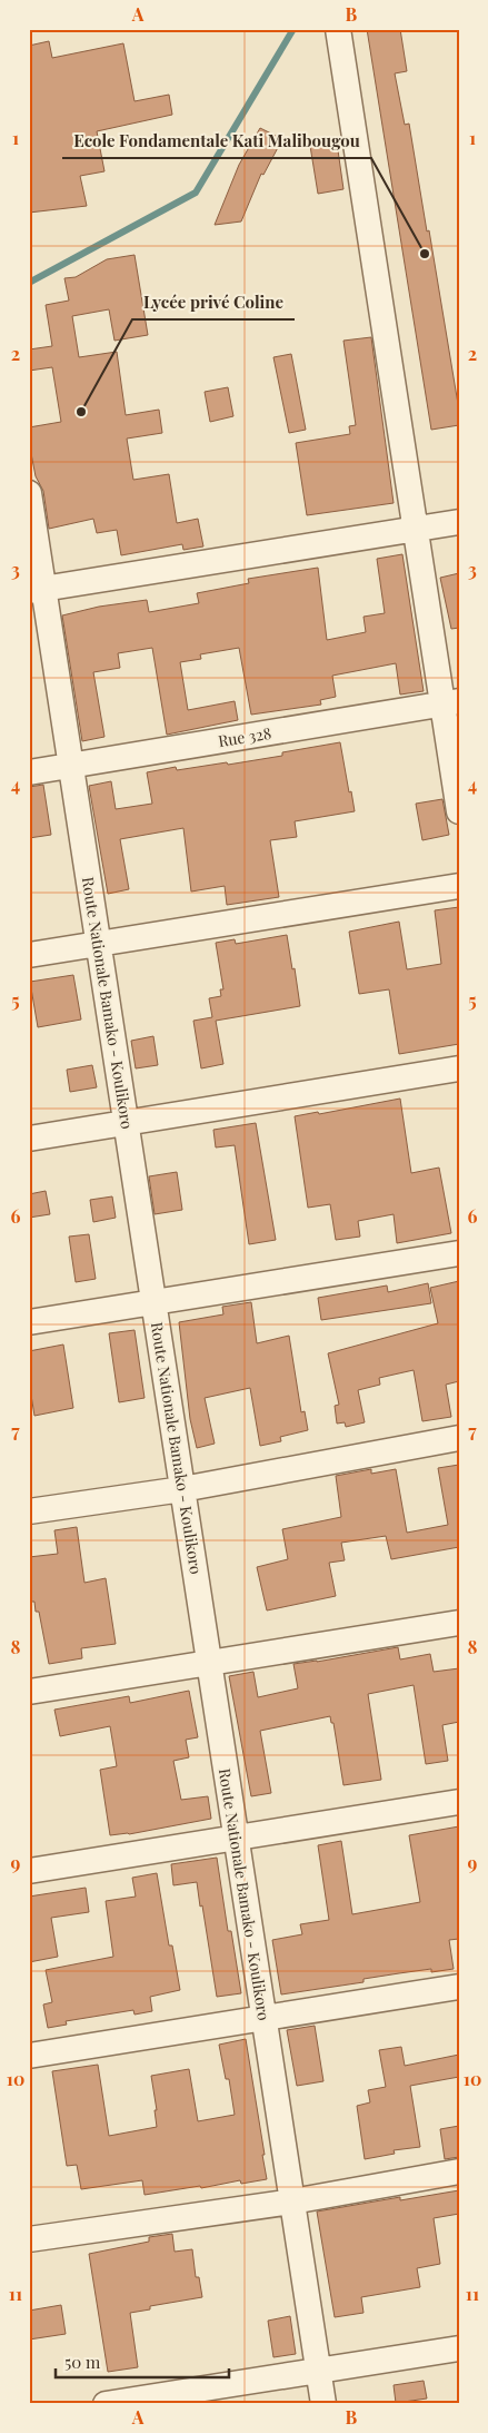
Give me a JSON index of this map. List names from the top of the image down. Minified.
{"streets":{"street":["Rue 328","Route Nationale Bamako - Koulikoro"]},"crossings":[["Rue 328","Route Nationale Bamako - Koulikoro"]],"places":["Ecole Fondamentale Kati Malibougou","Lycée privé Coline"],"scale_bar":"50 m","grid":{"columns":["A","B"],"rows":["1","2","3","4","5","6","7","8","9","10","11"]}}
